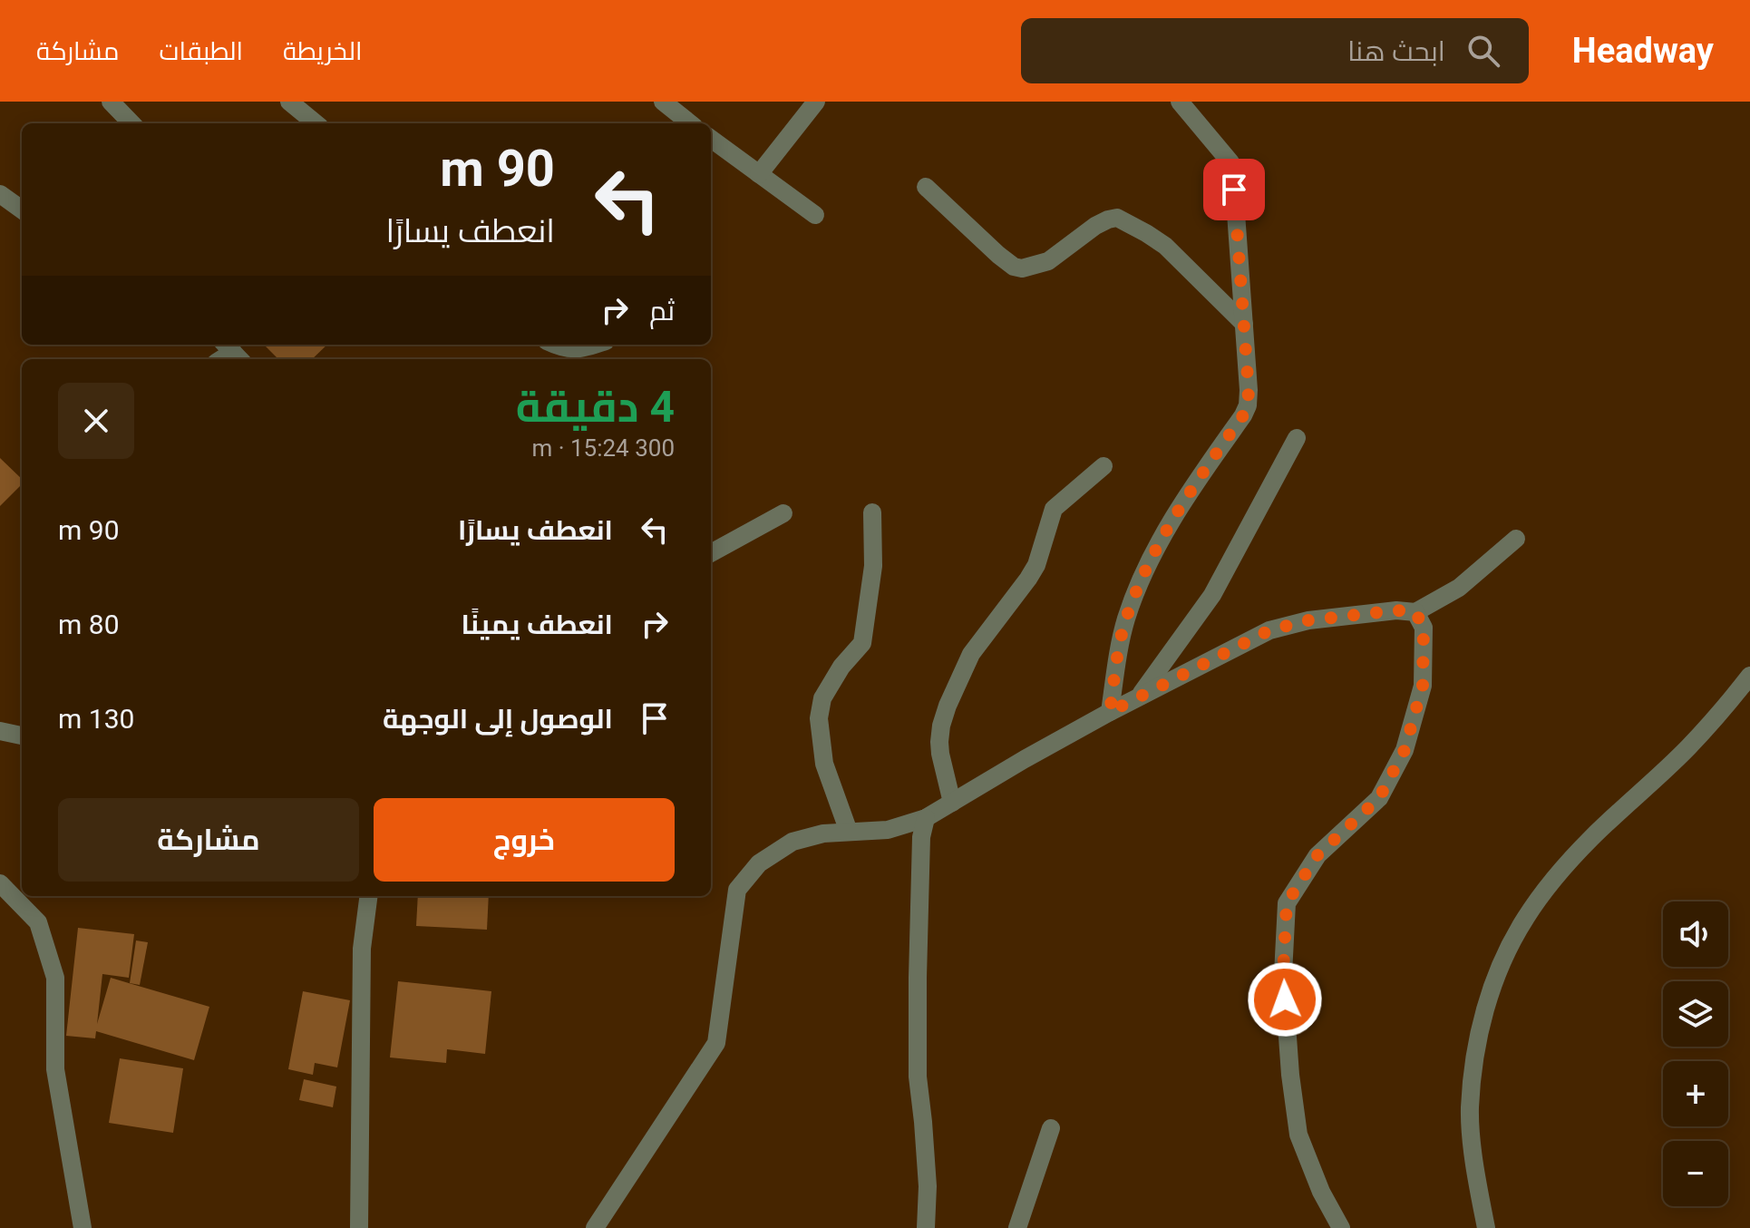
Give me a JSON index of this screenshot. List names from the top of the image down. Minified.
{"page":{"header":"Headway","search":"ابحث هنا","nav":["الخريطة","الطبقات","مشاركة"],"turn":["90 m","انعطف يسارًا"],"then":"ثم","heading":["4 دقيقة","300 m · 15:24"],"list":[{"name":"انعطف يسارًا","value":"90 m"},{"name":"انعطف يمينًا","value":"80 m"},{"name":"الوصول إلى الوجهة","value":"130 m"}],"buttons":["خروج","مشاركة"],"map_buttons":["+","−"]}}
